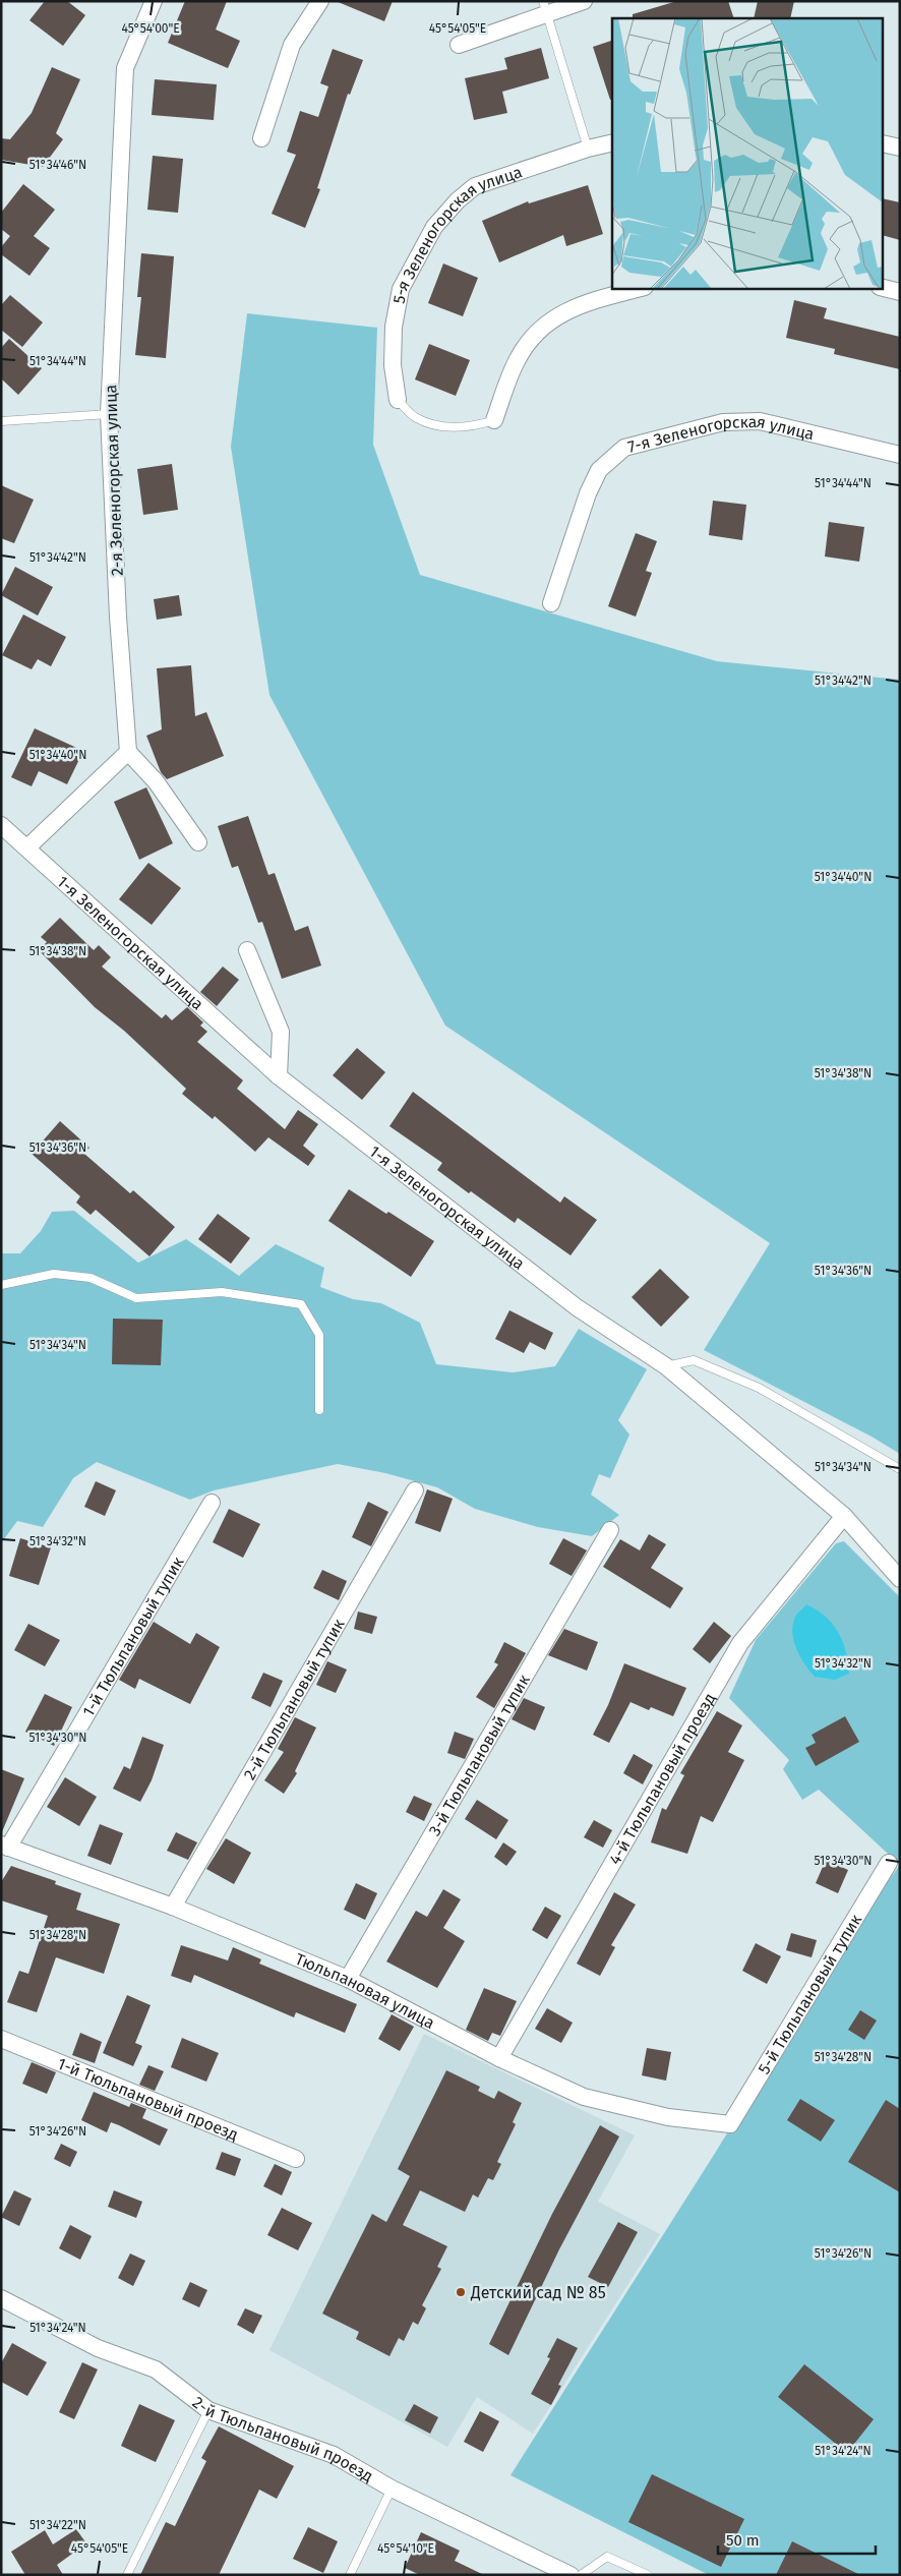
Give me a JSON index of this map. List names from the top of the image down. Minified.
{"streets":{"street":["5-я Зеленогорская улица","7-я Зеленогорская улица","2-я Зеленогорская улица","1-я Зеленогорская улица","1-й Тюльпановый тупик","2-й Тюльпановый тупик","3-й Тюльпановый тупик","4-й Тюльпановый проезд","Тюльпановая улица","5-й Тюльпановый тупик","1-й Тюльпановый проезд","2-й Тюльпановый проезд"]},"crossings":[["1-я Зеленогорская улица","4-й Тюльпановый проезд"],["1-й Тюльпановый тупик","Тюльпановая улица"],["2-й Тюльпановый тупик","Тюльпановая улица"],["3-й Тюльпановый тупик","Тюльпановая улица"],["4-й Тюльпановый проезд","Тюльпановая улица"],["Тюльпановая улица","5-й Тюльпановый тупик"]],"places":["Детский сад № 85"],"scale_bar":"50 m","coordinates":["45°54'00\"E","45°54'05\"E","51°34'46\"N","51°34'44\"N","51°34'42\"N","51°34'40\"N","51°34'38\"N","51°34'36\"N","51°34'34\"N","51°34'32\"N","51°34'30\"N","51°34'28\"N","51°34'26\"N","51°34'24\"N","51°34'22\"N","45°54'10\"E"]}
